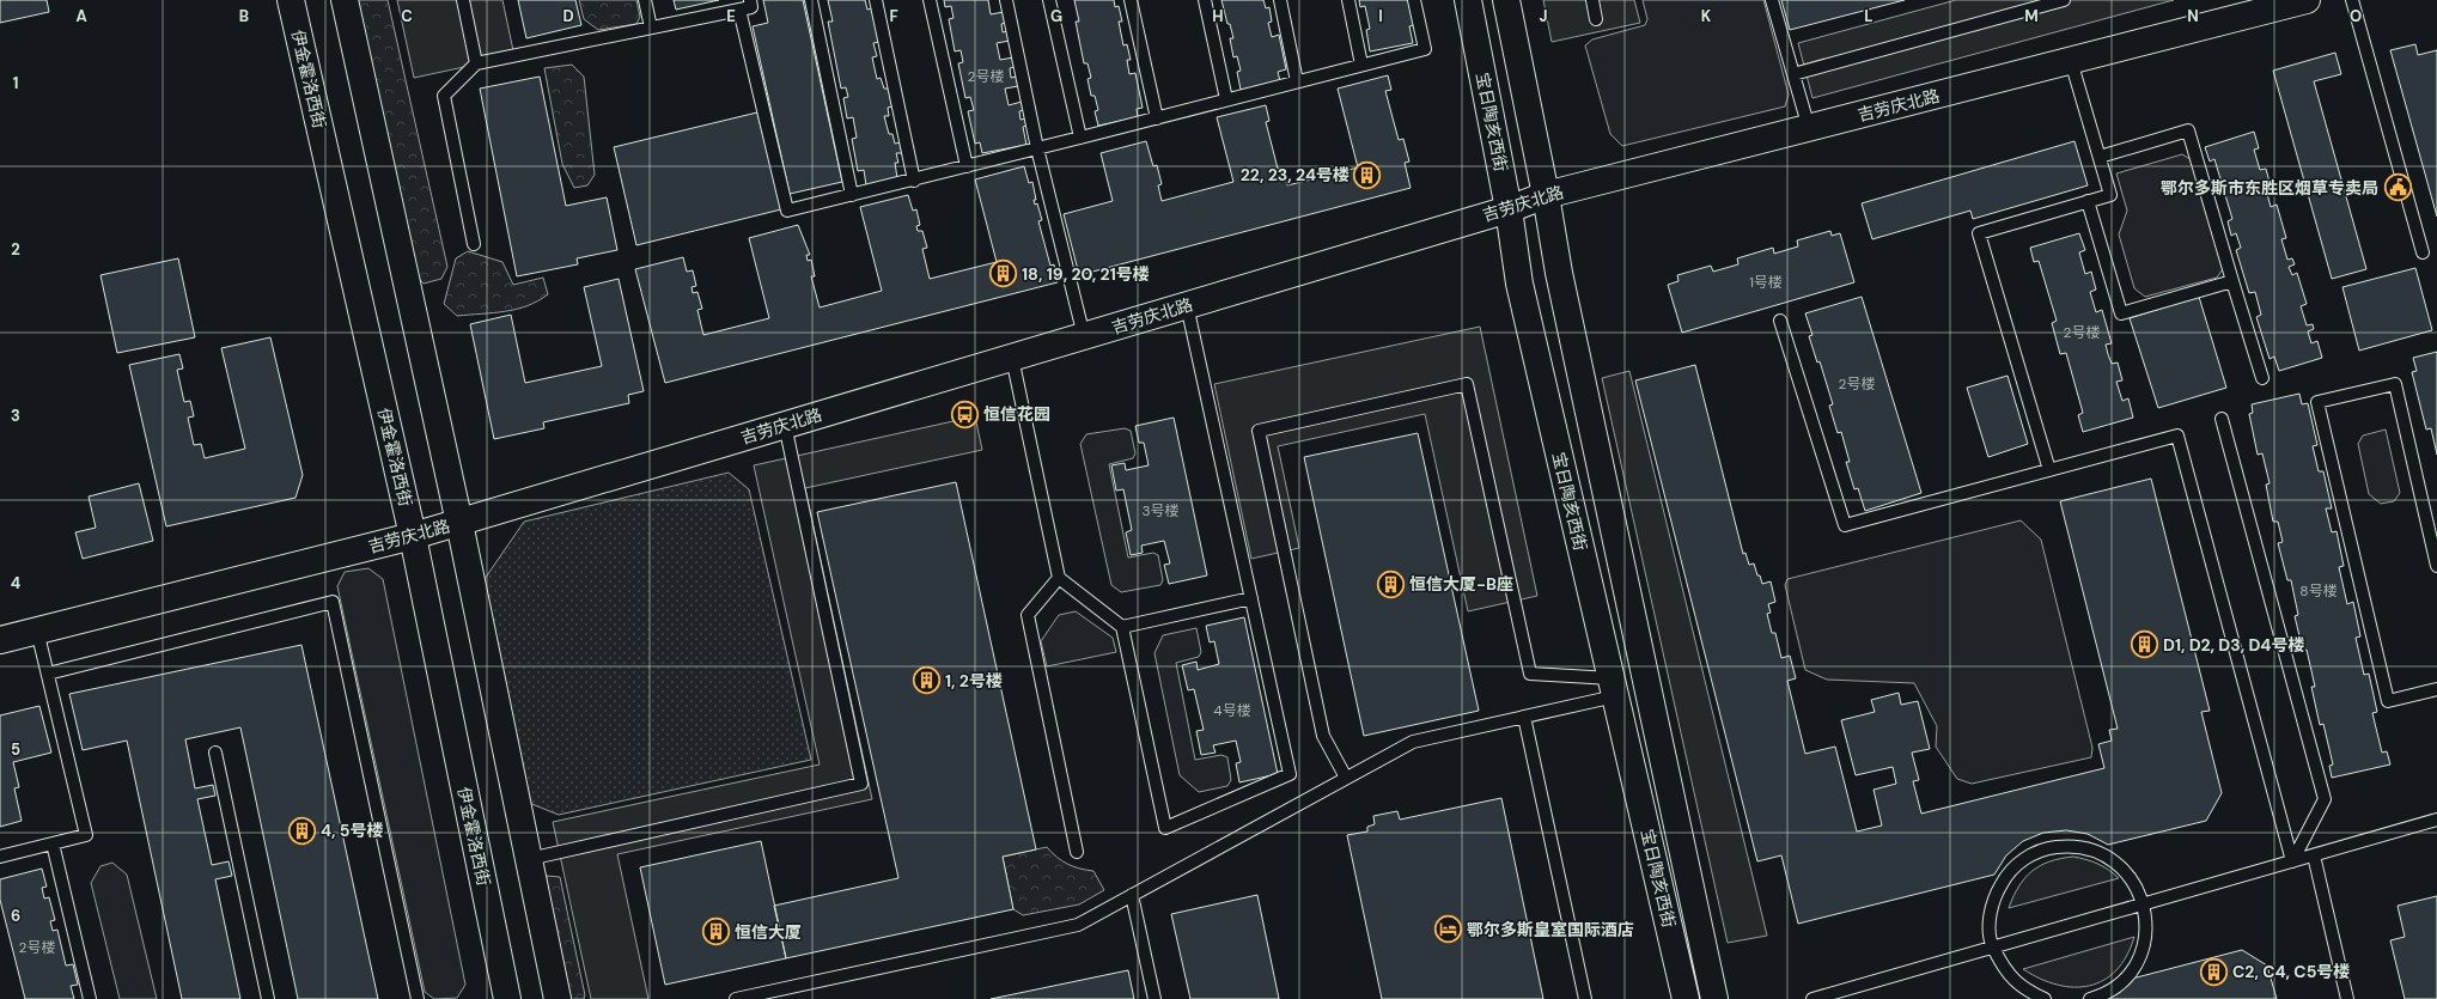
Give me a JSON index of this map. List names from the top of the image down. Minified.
{"streets":{"street":["伊金霍洛西街","吉劳庆北路","宝日陶亥西街"]},"crossings":[["伊金霍洛西街","吉劳庆北路"],["吉劳庆北路","宝日陶亥西街"]],"places":{"building":["22, 23, 24号楼","18, 19, 20, 21号楼","恒信大厦-B座","D1, D2, D3, D4号楼","1, 2号楼","4, 5号楼","恒信大厦","C2, C4, C5号楼"],"public building":["鄂尔多斯市东胜区烟草专卖局"],"bus stop":["恒信花园"],"hotel":["鄂尔多斯皇室国际酒店"]},"house_numbers":["2号楼","1号楼","2号楼","2号楼","3号楼","8号楼","4号楼","2号楼"],"grid":{"columns":["A","B","C","D","E","F","G","H","I","J","K","L","M","N","O"],"rows":["1","2","3","4","5","6"]}}
